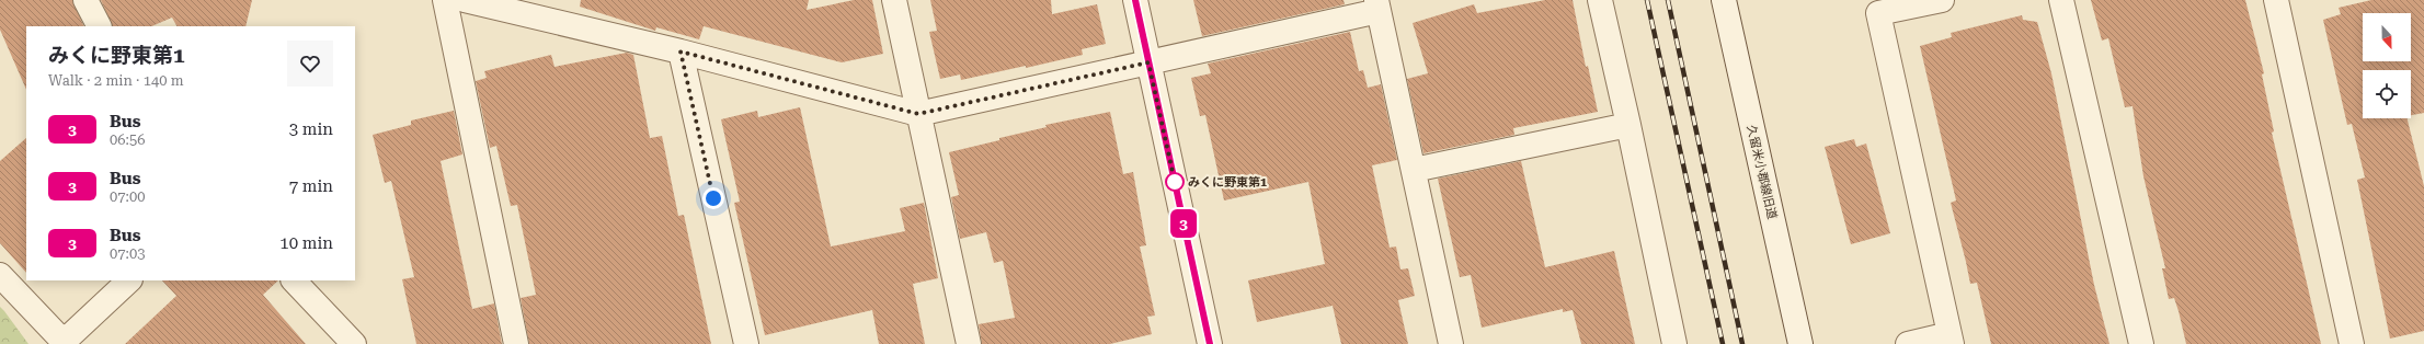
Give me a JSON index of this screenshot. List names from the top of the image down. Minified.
{"streets":{"street":["久留米小郡線旧道"]},"places":["みくに野東第1"],"lines":["bus line 3"],"north":"bottom","page":{"on_map":"3","heading":["みくに野東第1","Walk · 2 min · 140 m"],"list":[{"mark":"3","name":"Bus","note":"06:56","value":"3 min"},{"mark":"3","name":"Bus","note":"07:00","value":"7 min"},{"mark":"3","name":"Bus","note":"07:03","value":"10 min"}]}}
